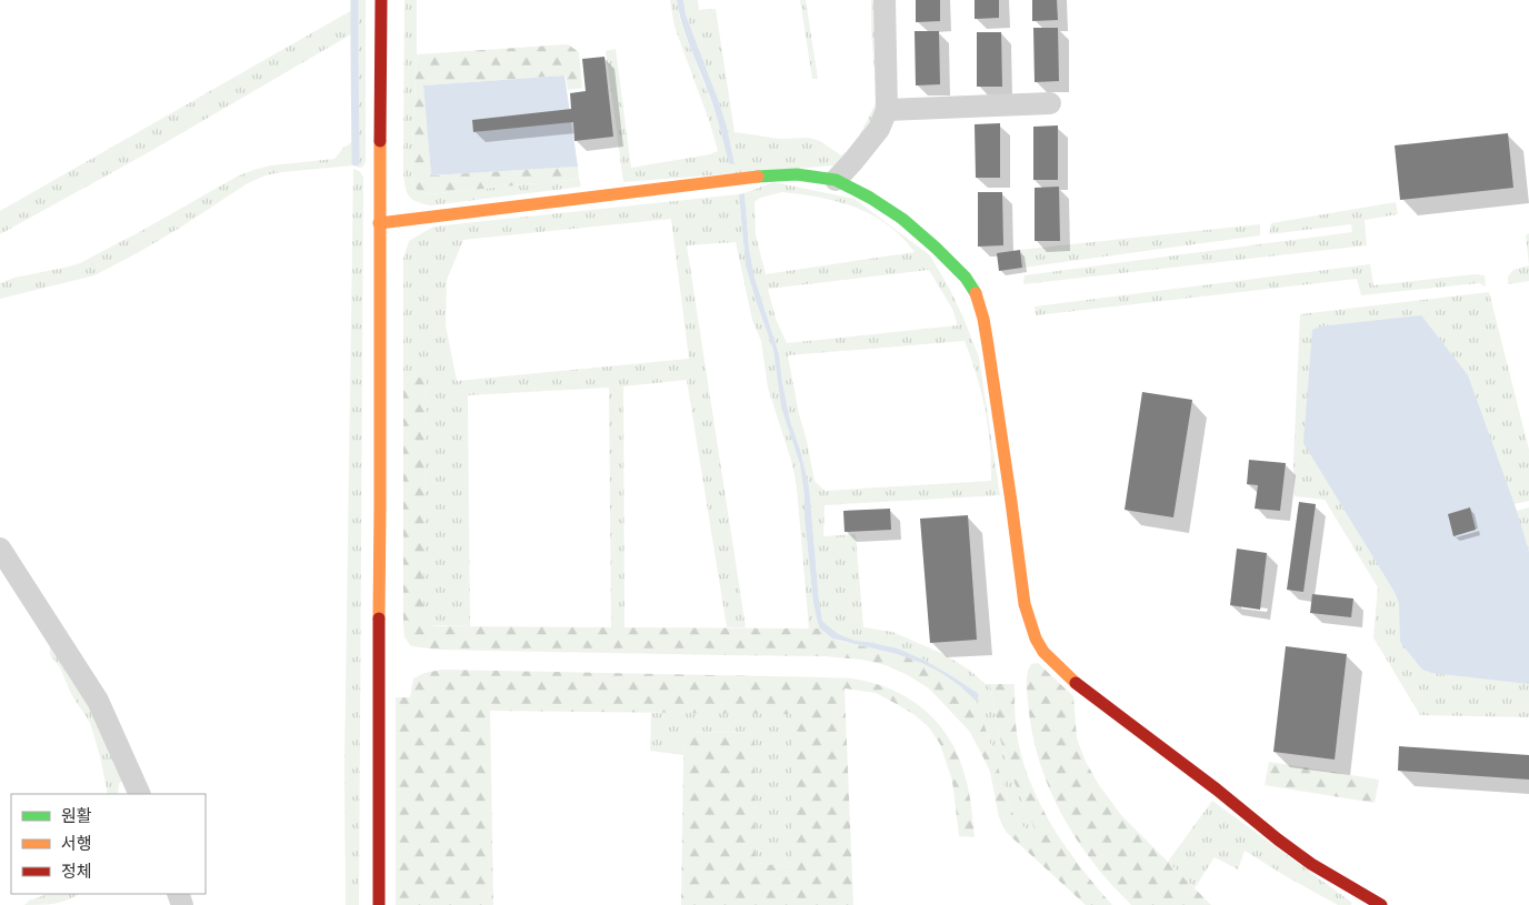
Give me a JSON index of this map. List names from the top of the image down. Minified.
{"legend":["원활","서행","정체"]}
